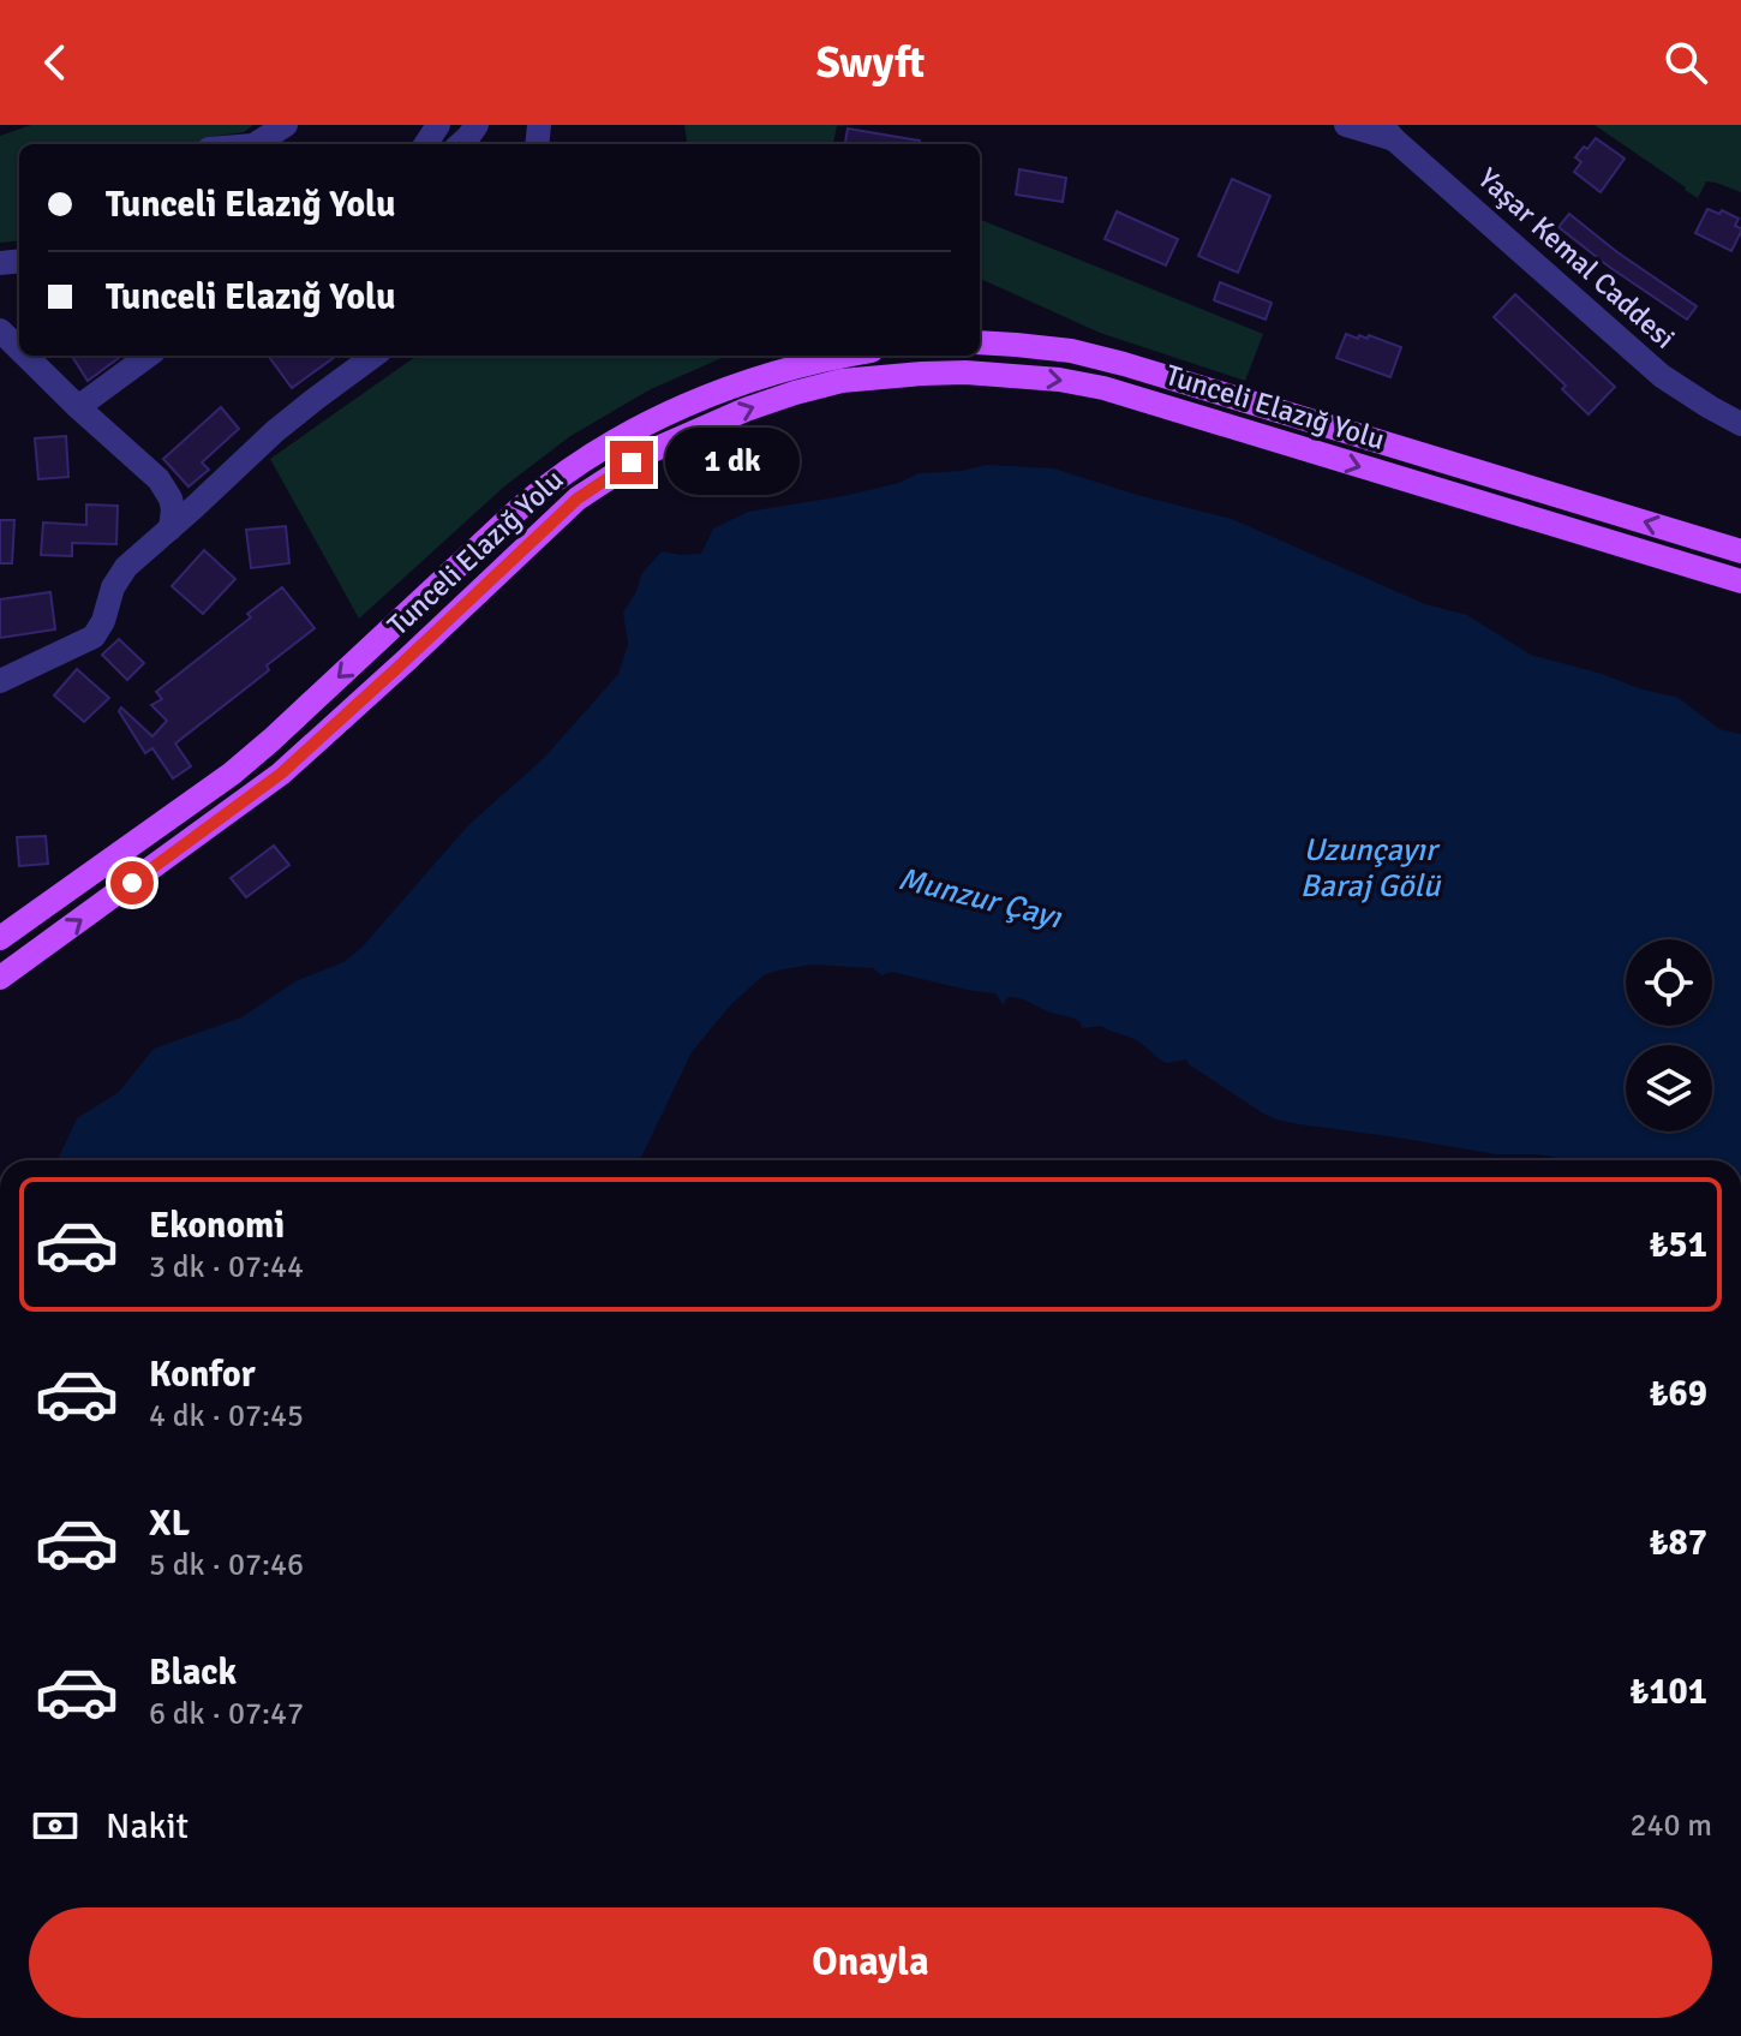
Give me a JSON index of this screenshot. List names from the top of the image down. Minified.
{"streets":{"main road":["Tunceli Elazığ Yolu"],"street":["Yaşar Kemal Caddesi"]},"water":["Uzunçayır Baraj Gölü","Munzur Çayı"],"page":{"header":"Swyft","banner":["Tunceli Elazığ Yolu","Tunceli Elazığ Yolu"],"bubble":"1 dk","list":[{"name":"Ekonomi","note":"3 dk · 07:44","value":"₺51"},{"name":"Konfor","note":"4 dk · 07:45","value":"₺69"},{"name":"XL","note":"5 dk · 07:46","value":"₺87"},{"name":"Black","note":"6 dk · 07:47","value":"₺101"}],"pay":["Nakit","240 m"],"buttons":"Onayla"}}
